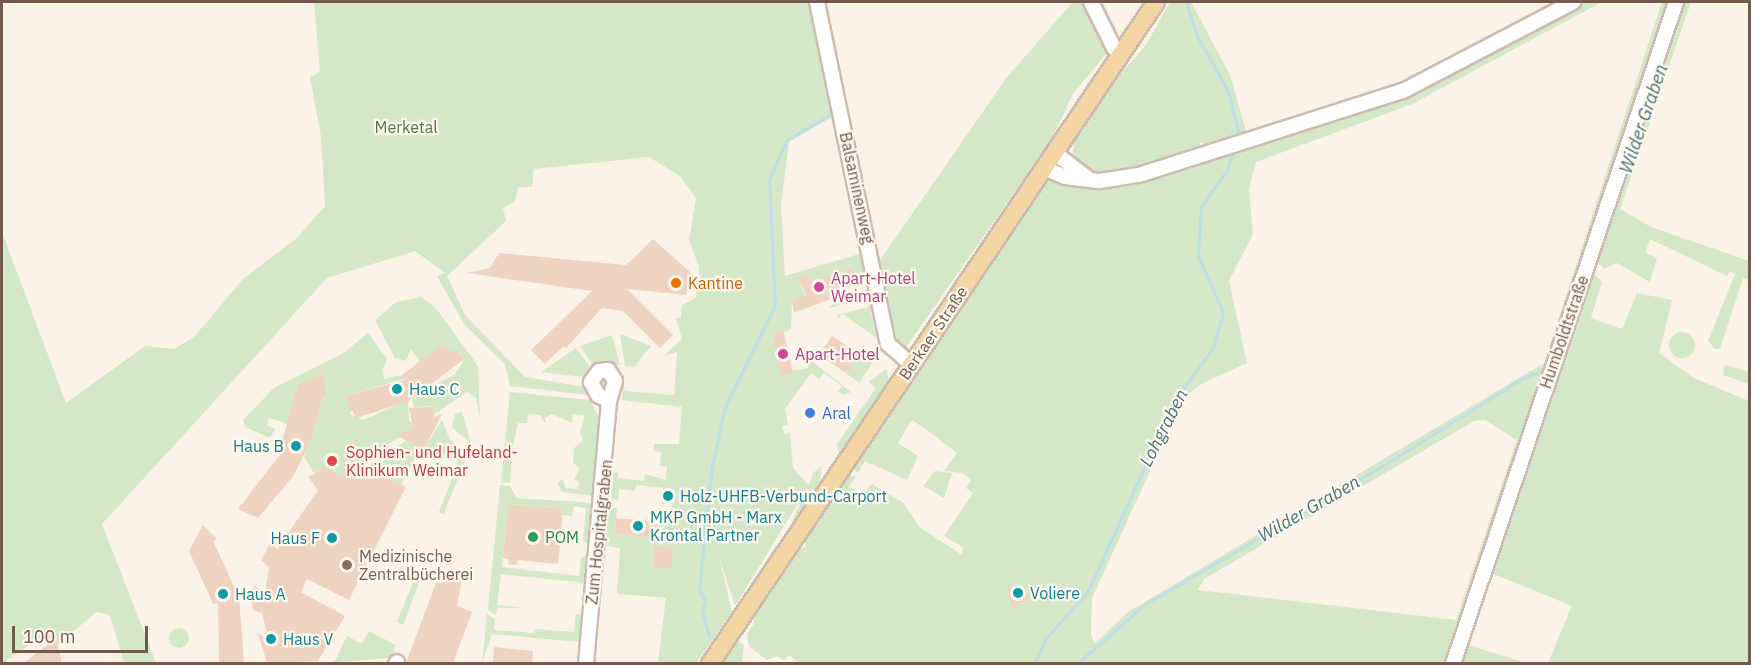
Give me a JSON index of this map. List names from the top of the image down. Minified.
{"streets":{"main road":["Berkaer Straße"],"street":["Balsaminenweg","Humboldtstraße","Zum Hospitalgraben"]},"crossings":[["Balsaminenweg","Berkaer Straße"]],"water":["Wilder Graben","Lohgraben"],"parks":["Merketal"],"places":["Kantine","Apart-Hotel Weimar","Apart-Hotel","Haus C","Aral","Haus B","Sophien- und Hufeland- Klinikum Weimar","Holz-UHFB-Verbund-Carport","MKP GmbH - Marx Krontal Partner","POM","Haus F","Medizinische Zentralbücherei","Voliere","Haus A","Haus V"],"scale_bar":"100 m"}
